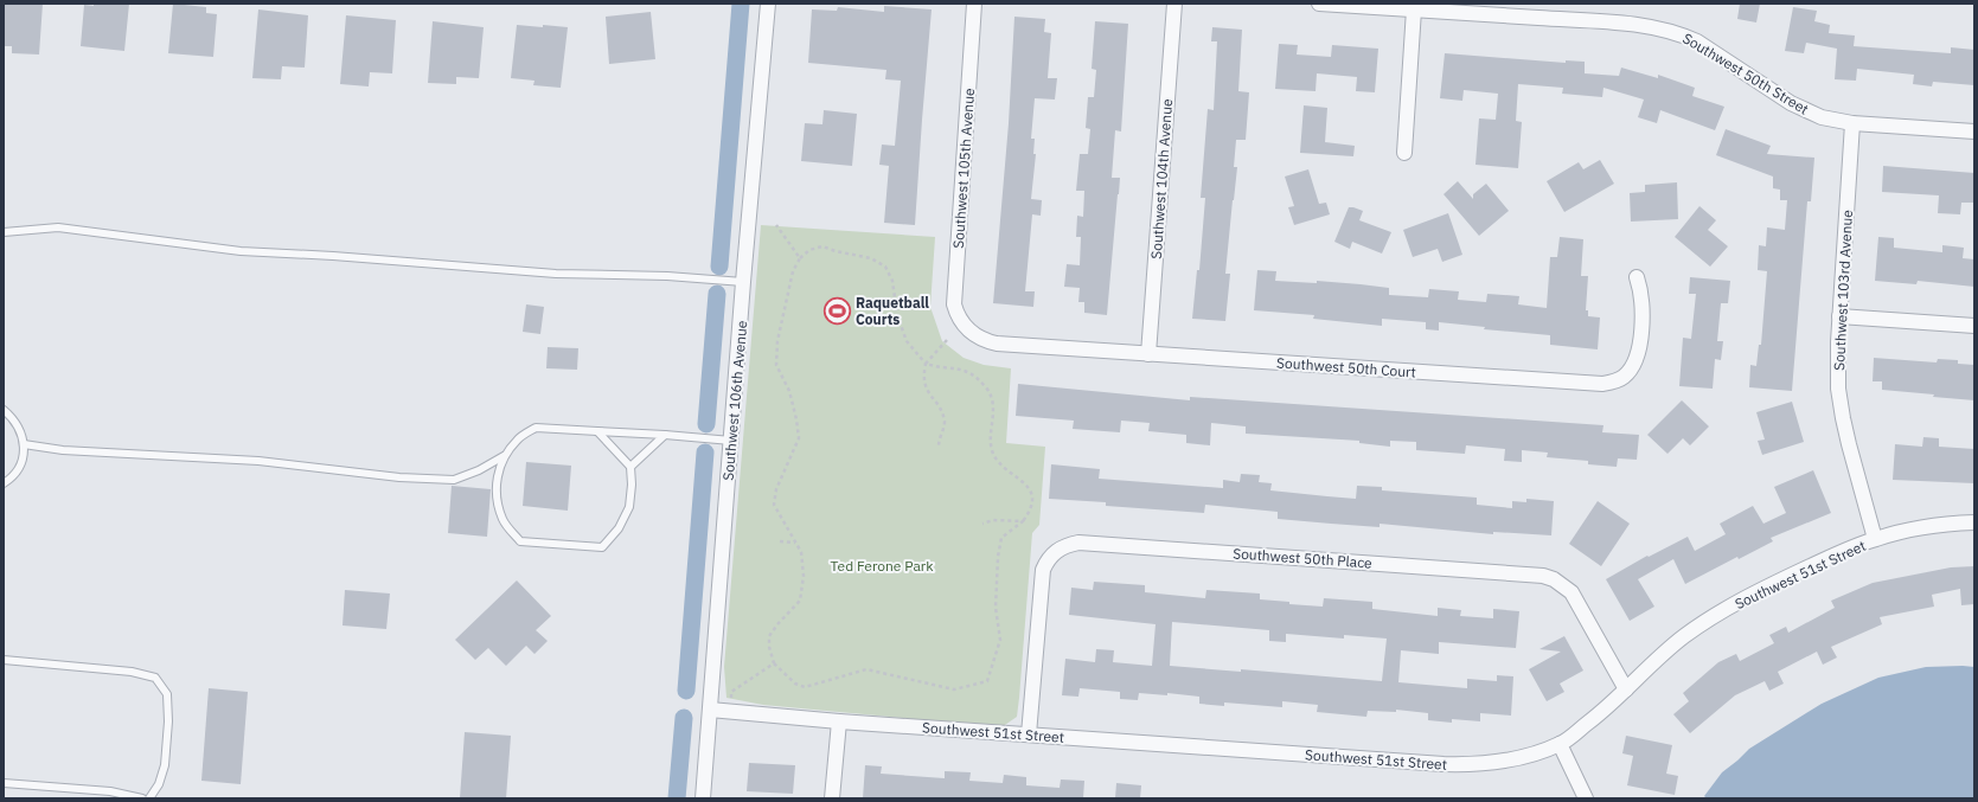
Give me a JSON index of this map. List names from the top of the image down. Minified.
{"streets":{"street":["Southwest 50th Street","Southwest 105th Avenue","Southwest 104th Avenue","Southwest 103rd Avenue","Southwest 50th Court","Southwest 106th Avenue","Southwest 50th Place","Southwest 51st Street"]},"crossings":[["Southwest 50th Street","Southwest 103rd Avenue"],["Southwest 105th Avenue","Southwest 50th Court"],["Southwest 104th Avenue","Southwest 50th Court"],["Southwest 103rd Avenue","Southwest 51st Street"],["Southwest 106th Avenue","Southwest 51st Street"],["Southwest 50th Place","Southwest 51st Street"]],"parks":["Ted Ferone Park"],"places":{"sports":["Raquetball Courts"]}}
